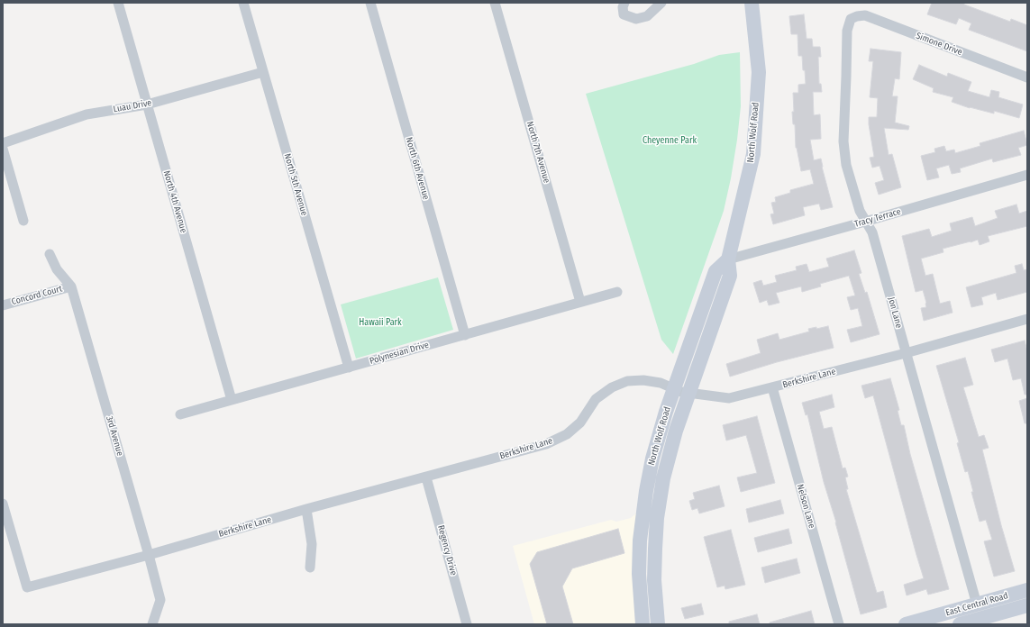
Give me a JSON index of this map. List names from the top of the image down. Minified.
{"streets":{"main road":["North Wolf Road","East Central Road"],"street":["Simone Drive","Luau Drive","North 7th Avenue","North 6th Avenue","North 5th Avenue","North 4th Avenue","Tracy Terrace","Concord Court","Jon Lane","Polynesian Drive","Berkshire Lane","3rd Avenue","Nelson Lane","Regency Drive"]},"crossings":[["Simone Drive","Jon Lane"],["Luau Drive","North 5th Avenue"],["Luau Drive","North 4th Avenue"],["North Wolf Road","Tracy Terrace"],["North Wolf Road","Berkshire Lane"],["North 7th Avenue","Polynesian Drive"],["North 6th Avenue","Polynesian Drive"],["North 5th Avenue","Polynesian Drive"],["North 4th Avenue","Polynesian Drive"],["Tracy Terrace","Jon Lane"],["Concord Court","3rd Avenue"],["Jon Lane","Berkshire Lane"],["Jon Lane","East Central Road"],["Berkshire Lane","3rd Avenue"],["Berkshire Lane","Nelson Lane"],["Berkshire Lane","Regency Drive"]],"parks":["Cheyenne Park","Hawaii Park"]}
